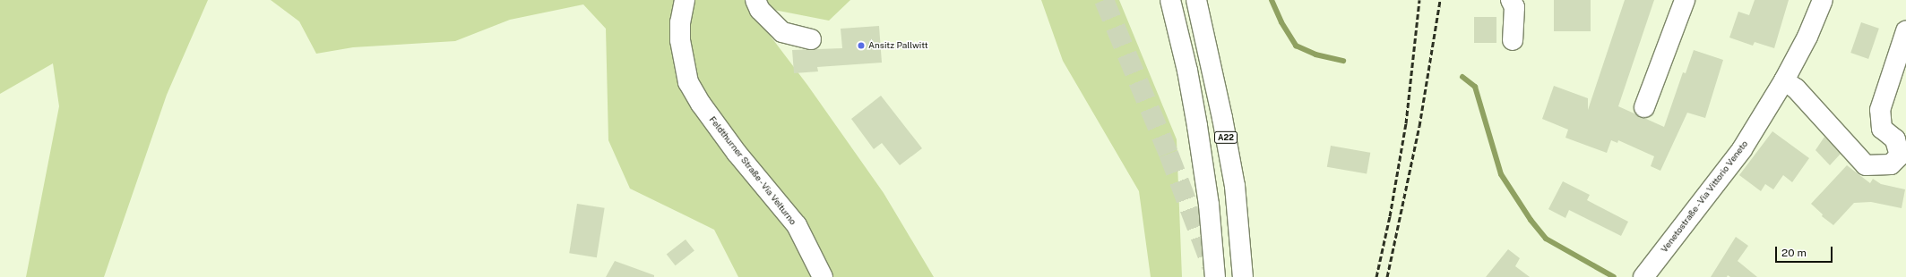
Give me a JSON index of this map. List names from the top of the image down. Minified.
{"streets":{"main road":["A22","Feldthurner Straße - Via Velturno","Venetostraße - Via Vittorio Veneto"]},"places":["Ansitz Pallwitt"],"scale_bar":"20 m"}
